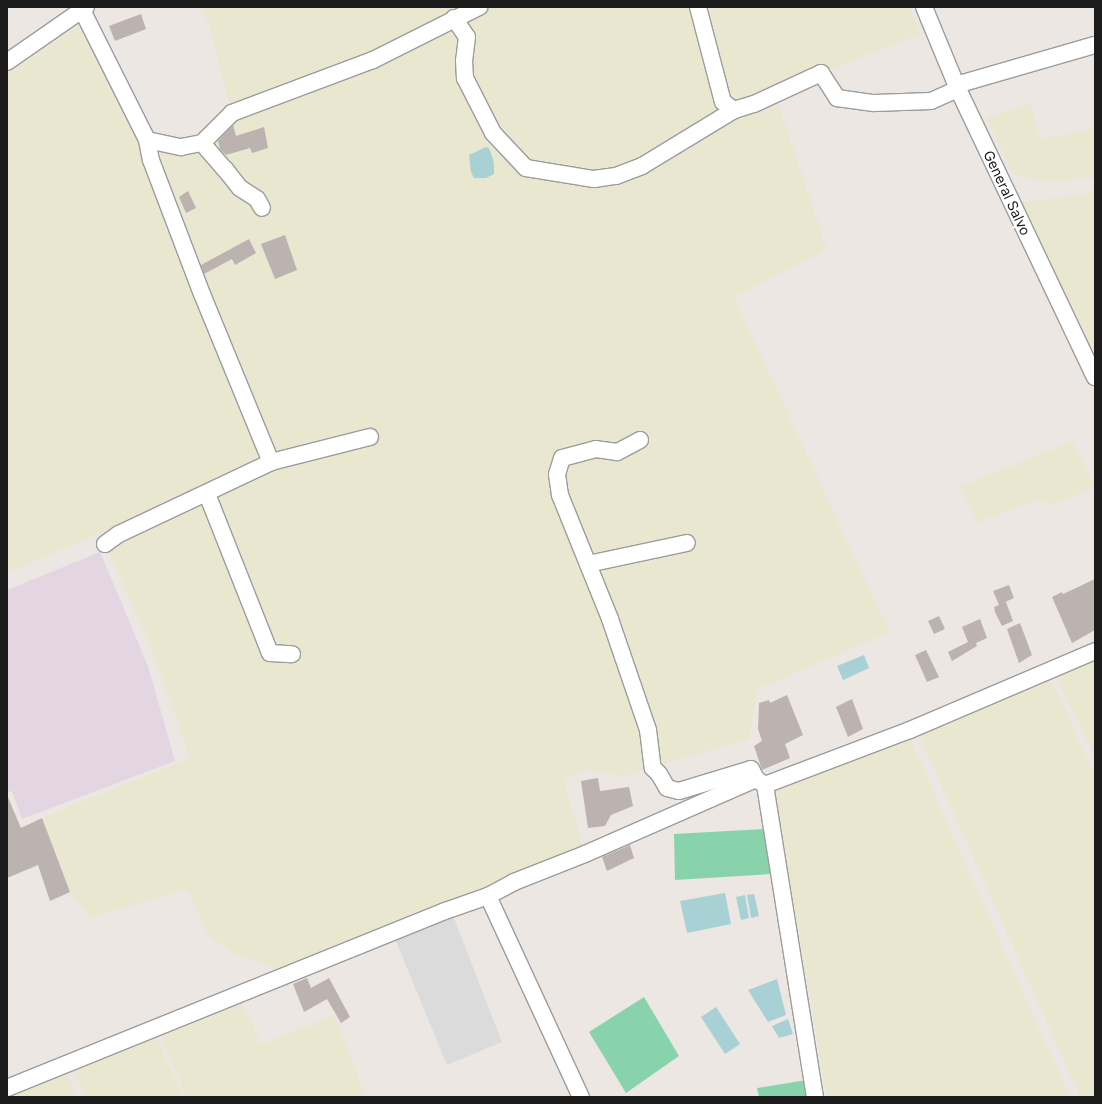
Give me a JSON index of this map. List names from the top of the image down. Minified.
{"streets":{"street":["General Salvo"]}}
